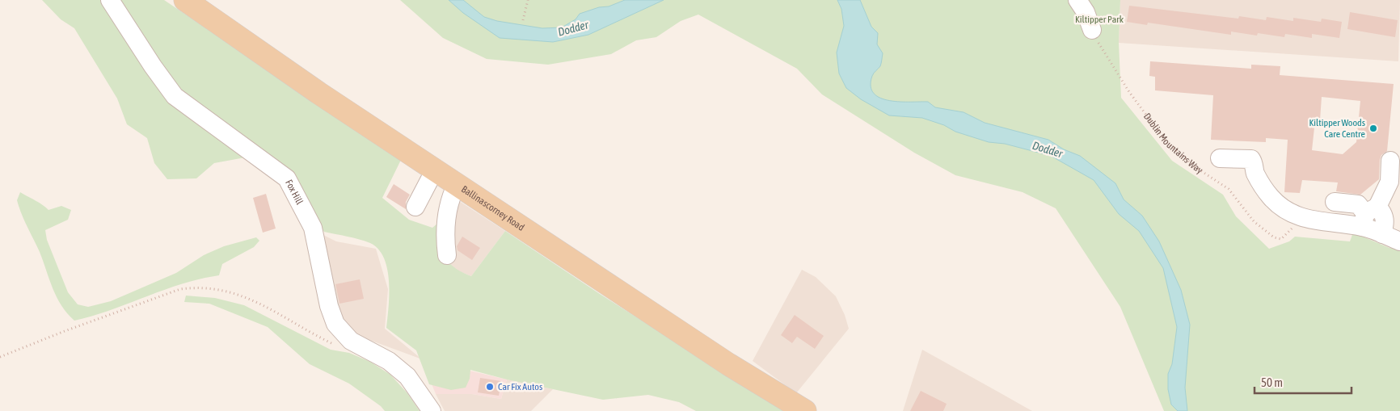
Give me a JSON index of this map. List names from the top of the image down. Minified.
{"streets":{"main road":["Ballinascorney Road"],"street":["Fox Hill"],"path":["Dublin Mountains Way"]},"water":["Dodder"],"parks":["Kiltipper Park"],"places":["Kiltipper Woods Care Centre","Car Fix Autos"],"scale_bar":"50 m"}
